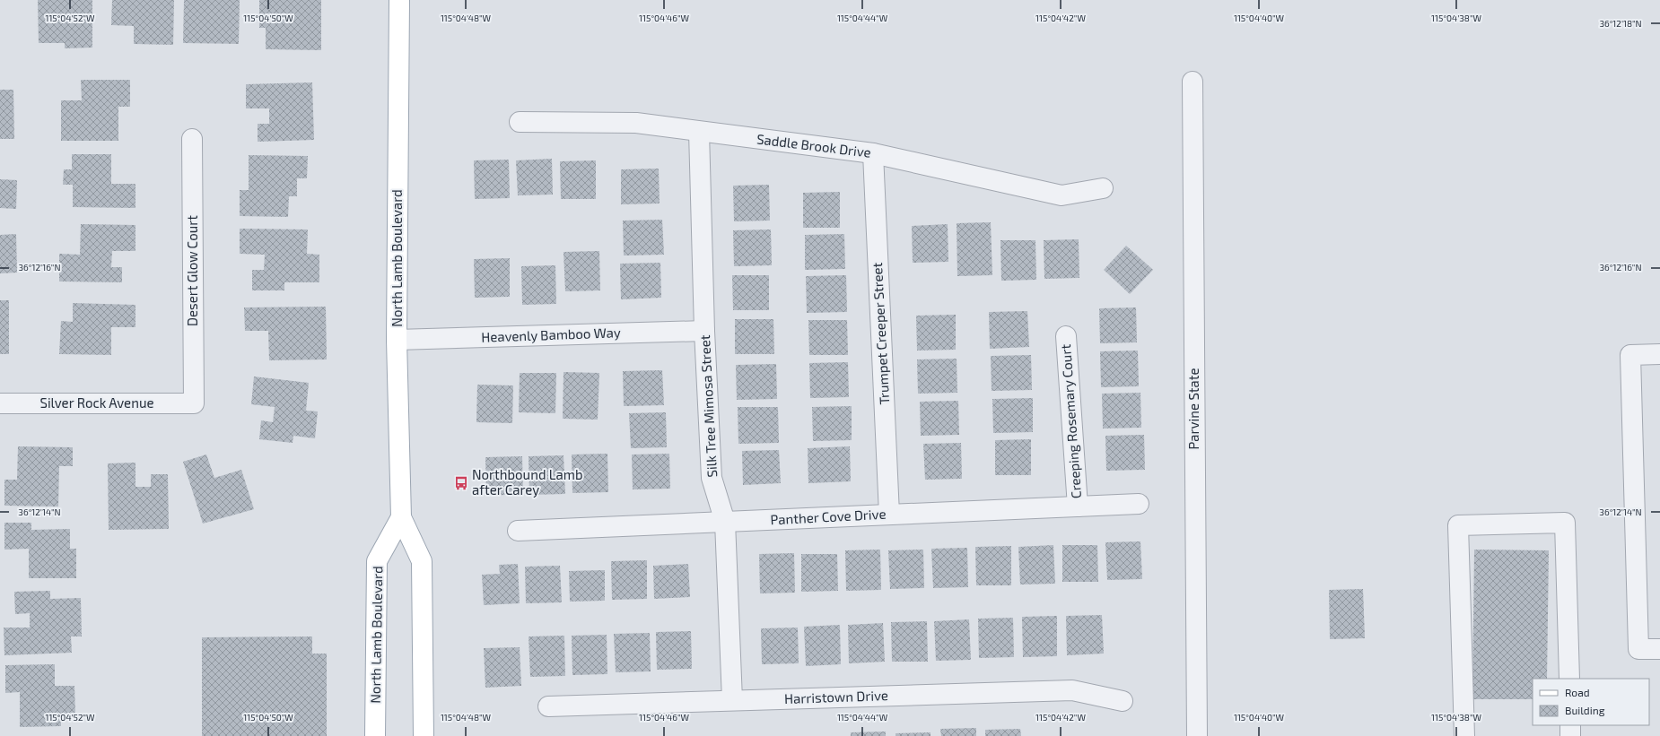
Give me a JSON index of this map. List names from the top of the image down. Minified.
{"streets":{"main road":["North Lamb Boulevard"],"street":["Saddle Brook Drive","Desert Glow Court","Trumpet Creeper Street","Heavenly Bamboo Way","Silver Rock Avenue","Silk Tree Mimosa Street","Parvine State","Creeping Rosemary Court","Panther Cove Drive","Harristown Drive"]},"crossings":[["Saddle Brook Drive","Trumpet Creeper Street"],["Saddle Brook Drive","Silk Tree Mimosa Street"],["North Lamb Boulevard","Heavenly Bamboo Way"],["Desert Glow Court","Silver Rock Avenue"],["Trumpet Creeper Street","Panther Cove Drive"],["Heavenly Bamboo Way","Silk Tree Mimosa Street"],["Silk Tree Mimosa Street","Panther Cove Drive"],["Silk Tree Mimosa Street","Harristown Drive"],["Creeping Rosemary Court","Panther Cove Drive"]],"places":{"bus stop":["Northbound Lamb after Carey"]},"legend":["Road","Building"],"coordinates":["115°04'52\"W","115°04'50\"W","115°04'48\"W","115°04'46\"W","115°04'44\"W","115°04'42\"W","115°04'40\"W","115°04'38\"W","36°12'18\"N","36°12'16\"N","36°12'14\"N"]}
